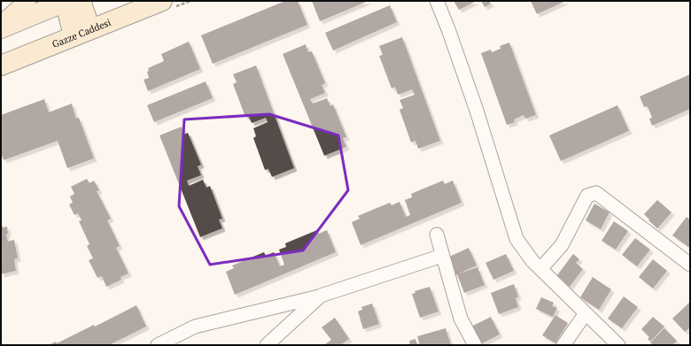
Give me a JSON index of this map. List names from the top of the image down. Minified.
{"streets":{"main road":["Gazze Caddesi"]}}
